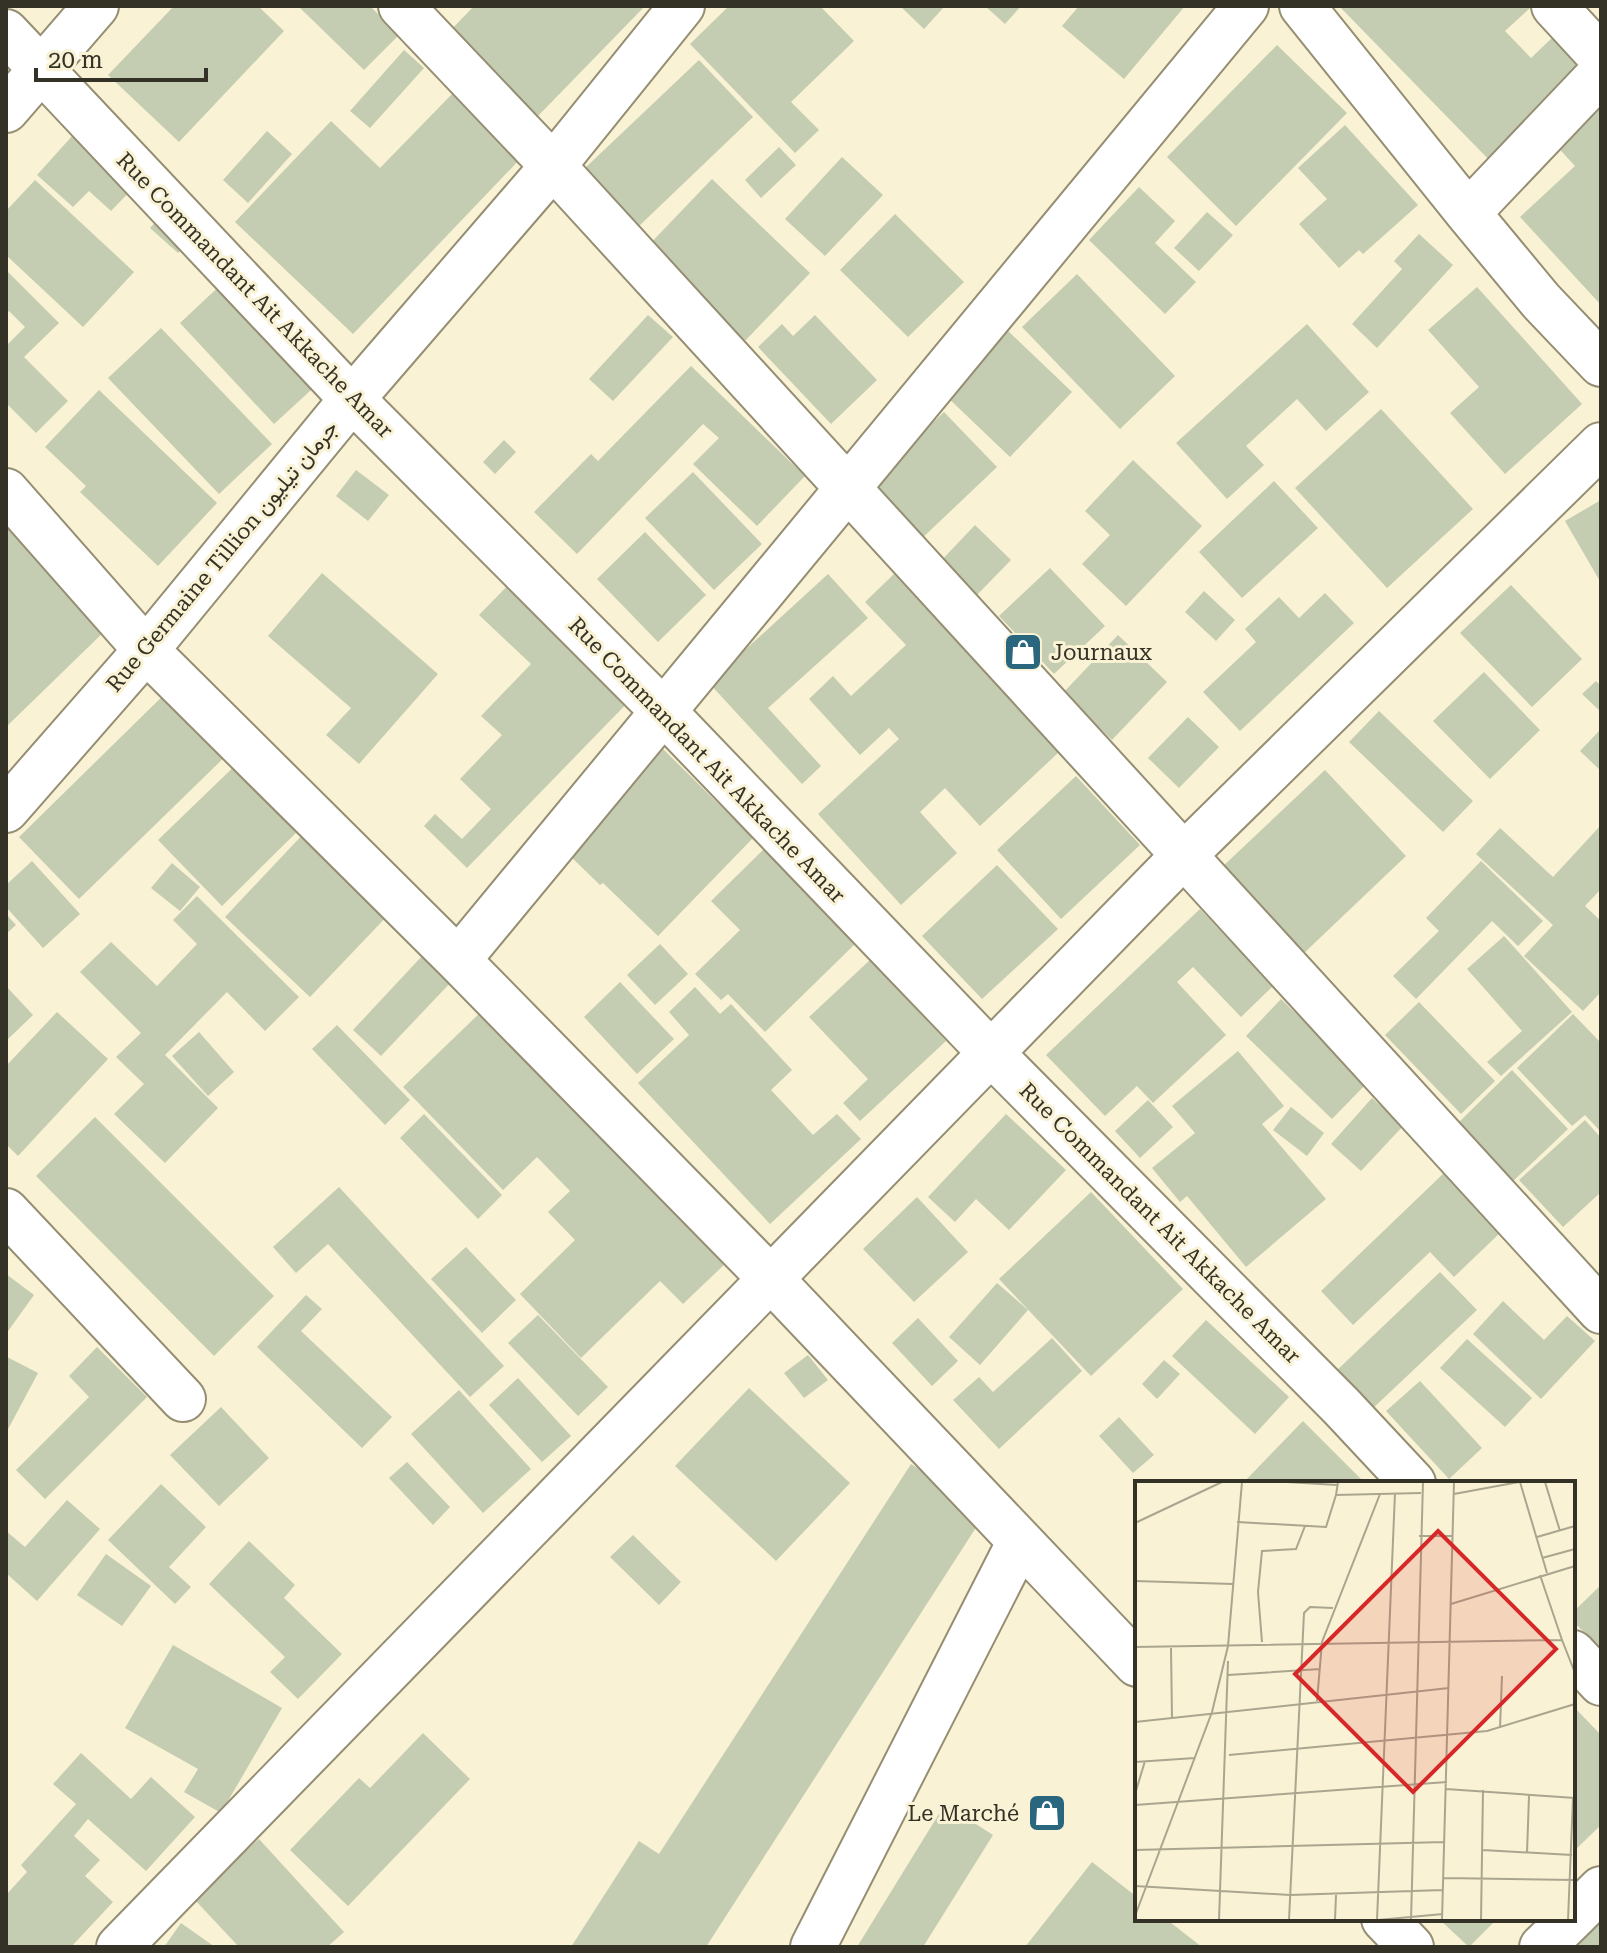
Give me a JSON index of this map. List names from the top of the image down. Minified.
{"streets":{"street":["Rue Commandant Ait Akkache Amar","Rue Germaine Tillion جرمان تيليون"]},"crossings":[["Rue Commandant Ait Akkache Amar","Rue Germaine Tillion جرمان تيليون"]],"places":{"shop":["Journaux","Le Marché"]},"scale_bar":"20 m"}
